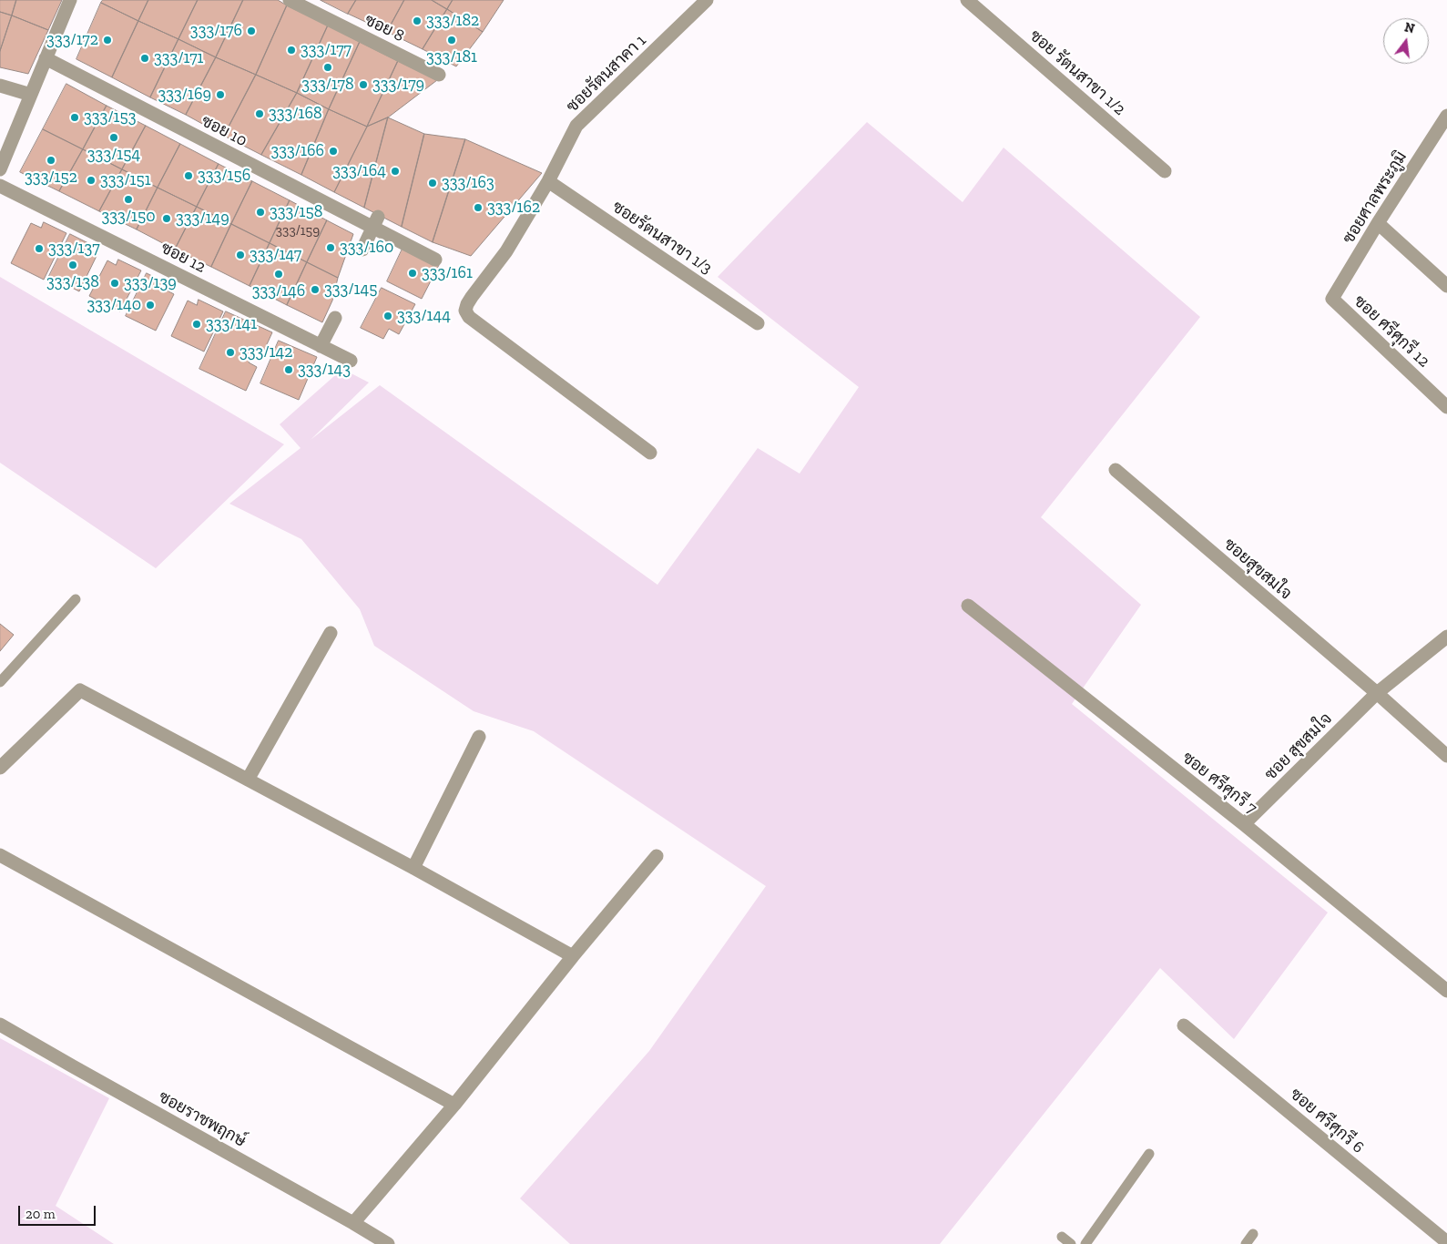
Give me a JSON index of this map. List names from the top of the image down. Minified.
{"streets":{"street":["ซอย 8","ซอย รัตนสาขา 1/2","ซอยรัตนสาคา 1","ซอย 10","ซอยศาลพระภูมิ","ซอยรัตนสาขา 1/3","ซอย 12","ซอย ศรีศุกรี 12","ซอยสุขสมใจ","ซอย สุขสมใจ","ซอย ศรีศุกรี 7","ซอยราชพฤกษ์","ซอย ศรีศุกรี 6"]},"crossings":[["ซอยรัตนสาคา 1","ซอยรัตนสาขา 1/3"],["ซอยศาลพระภูมิ","ซอย ศรีศุกรี 12"],["ซอยสุขสมใจ","ซอย สุขสมใจ"],["ซอย สุขสมใจ","ซอย ศรีศุกรี 7"]],"places":["333/182","333/176","333/172","333/181","333/177","333/171","333/178","333/179","333/169","333/168","333/153","333/154","333/166","333/152","333/164","333/156","333/151","333/163","333/150","333/162","333/158","333/149","333/160","333/137","333/147","333/138","333/161","333/146","333/139","333/145","333/140","333/144","333/141","333/142","333/143"],"house_numbers":["333/159"],"scale_bar":"20 m","north":"top"}
